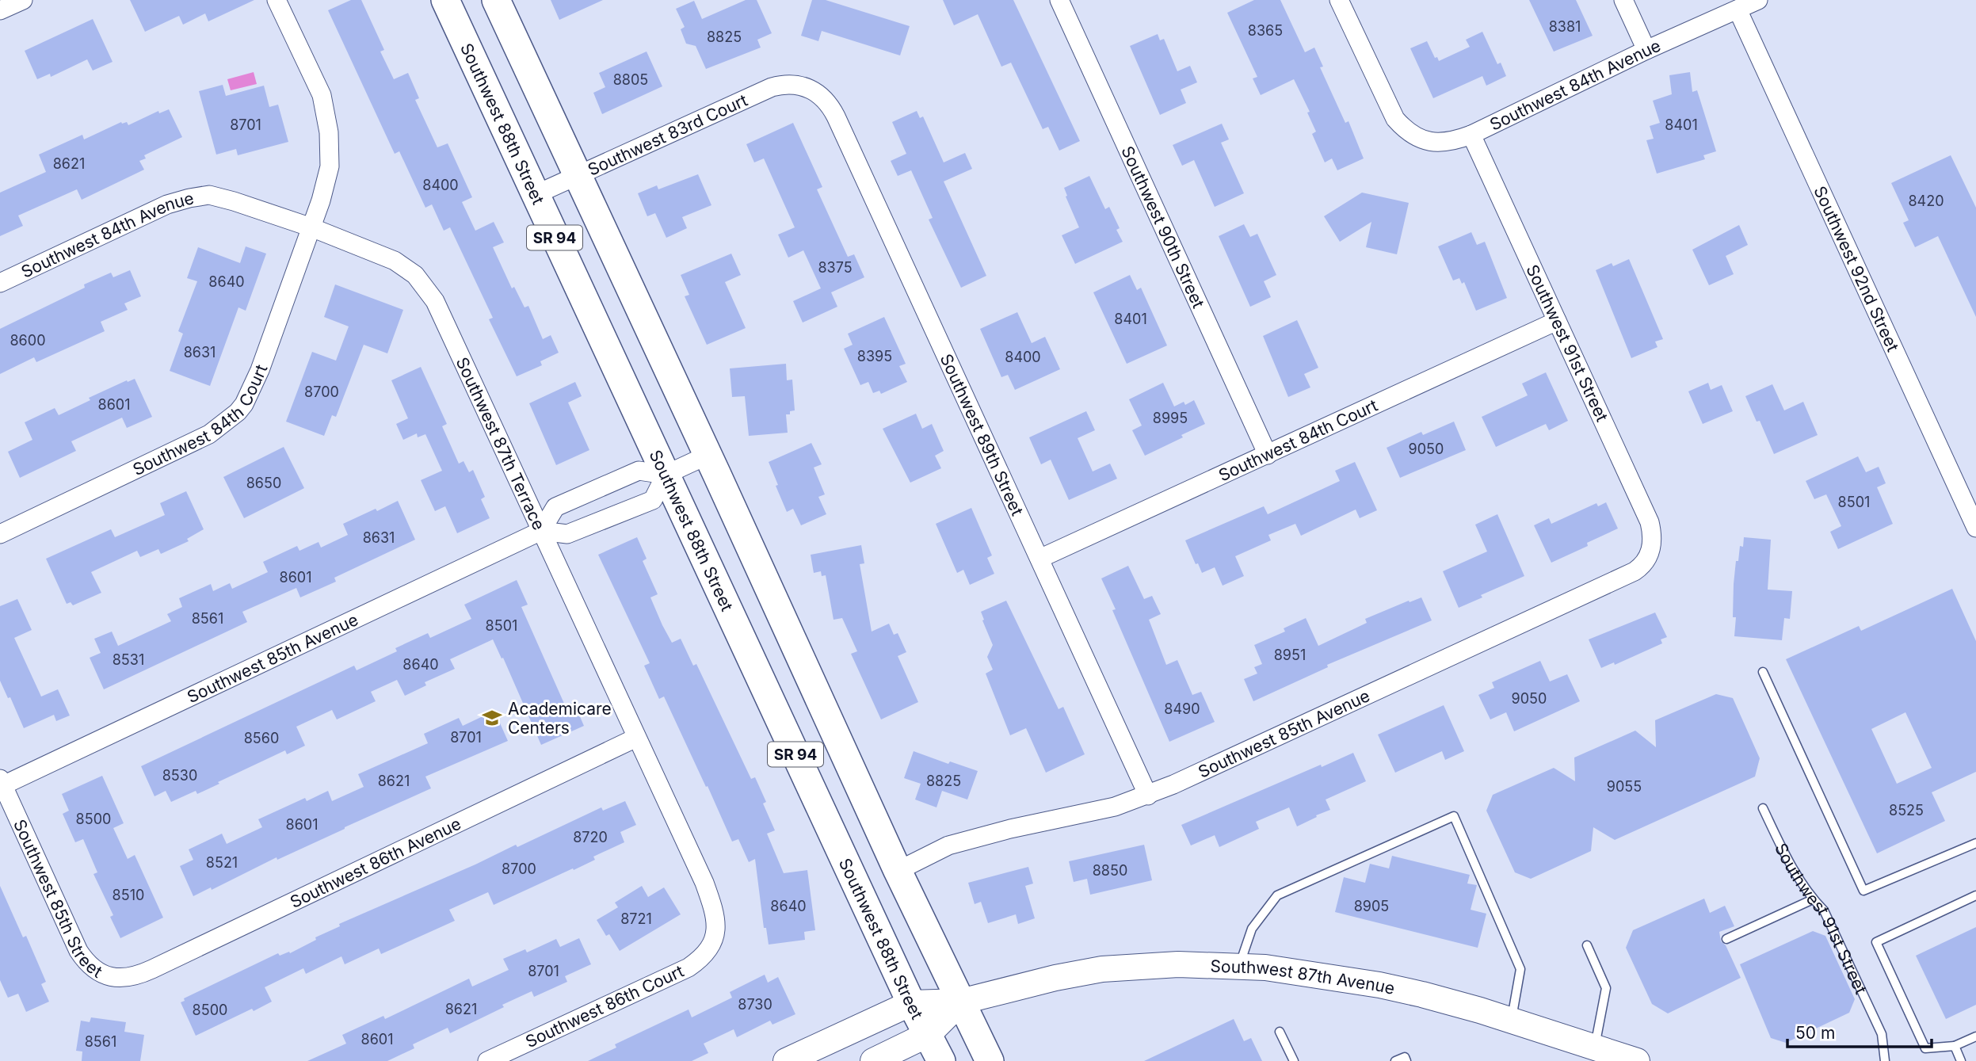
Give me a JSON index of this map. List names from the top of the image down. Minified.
{"streets":{"main road":["Southwest 88th Street","SR 94","Southwest 87th Avenue"],"street":["Southwest 84th Avenue","Southwest 83rd Court","Southwest 90th Street","Southwest 92nd Street","Southwest 91st Street","Southwest 84th Court","Southwest 89th Street","Southwest 87th Terrace","Southwest 85th Avenue","Southwest 86th Avenue","Southwest 85th Street","Southwest 86th Court"]},"crossings":[["Southwest 84th Avenue","Southwest 92nd Street"],["Southwest 84th Avenue","Southwest 91st Street"],["Southwest 84th Avenue","Southwest 84th Court"],["Southwest 84th Avenue","Southwest 87th Terrace"],["Southwest 88th Street","Southwest 83rd Court"],["Southwest 88th Street","Southwest 87th Avenue"],["Southwest 83rd Court","SR 94"],["Southwest 83rd Court","Southwest 89th Street"],["Southwest 90th Street","Southwest 84th Court"],["SR 94","Southwest 85th Avenue"],["SR 94","Southwest 87th Avenue"],["Southwest 91st Street","Southwest 84th Court"],["Southwest 91st Street","Southwest 85th Avenue"],["Southwest 84th Court","Southwest 89th Street"],["Southwest 84th Court","Southwest 87th Terrace"],["Southwest 89th Street","Southwest 85th Avenue"],["Southwest 87th Terrace","Southwest 85th Avenue"],["Southwest 87th Terrace","Southwest 86th Avenue"],["Southwest 87th Terrace","Southwest 86th Court"],["Southwest 85th Avenue","Southwest 85th Street"],["Southwest 86th Avenue","Southwest 85th Street"]],"places":{"school or university":["Academicare Centers"]},"house_numbers":["8381","8365","8825","8805","8701","8401","8621","8400","8420","8375","8640","8401","8600","8631","8395","8400","8700","8601","8995","9050","8650","8501","8631","8601","8561","8501","8951","8531","8640","9050","8490","8701","8560","8530","8621","8825","9055","8525","8500","8601","8720","8521","8700","8850","8510","8640","8905","8721","8701","8730","8621","8500","8601","8561"],"scale_bar":"50 m"}
